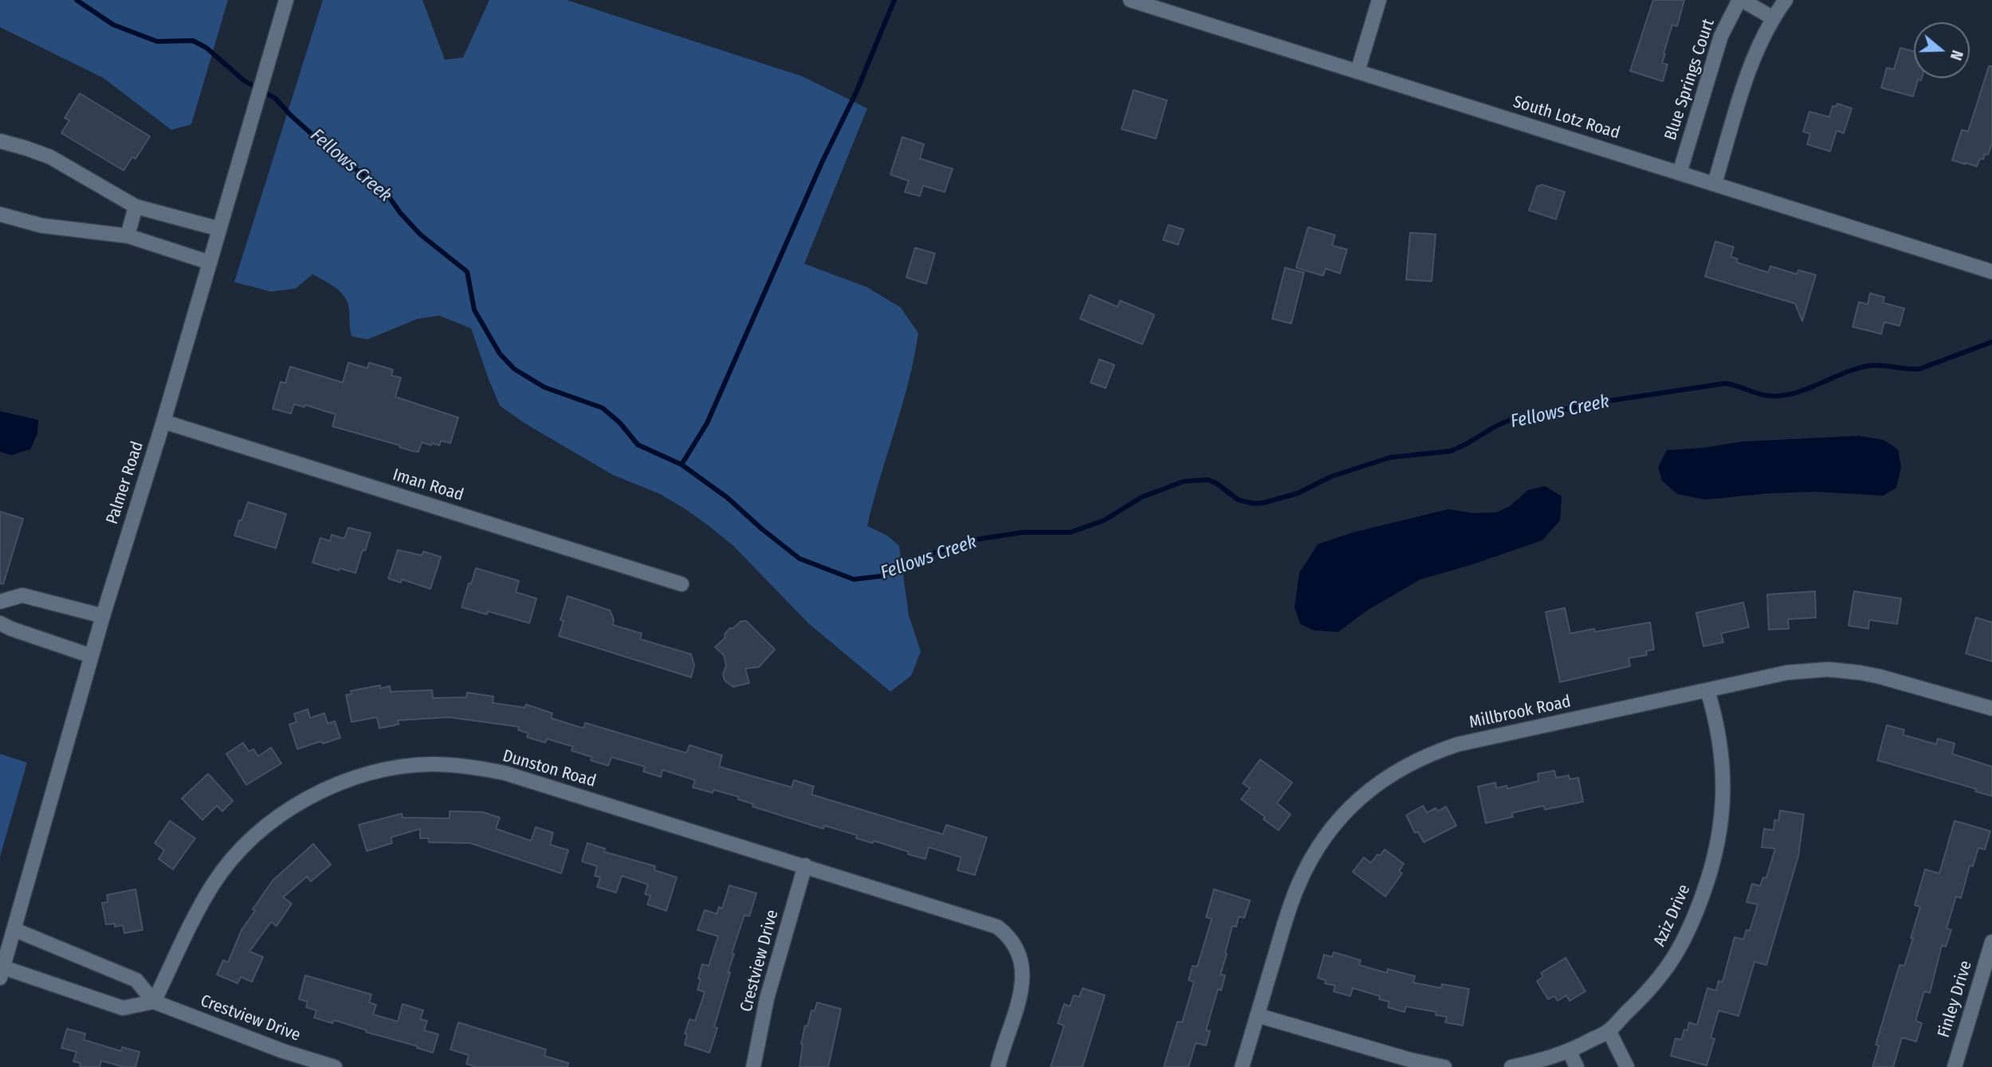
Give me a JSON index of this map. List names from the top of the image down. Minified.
{"streets":{"street":["Blue Springs Court","South Lotz Road","Palmer Road","Iman Road","Millbrook Road","Dunston Road","Aziz Drive","Crestview Drive","Finley Drive"]},"crossings":[["Blue Springs Court","South Lotz Road"],["Palmer Road","Iman Road"],["Palmer Road","Crestview Drive"],["Millbrook Road","Aziz Drive"],["Dunston Road","Crestview Drive"]],"water":["Fellows Creek"],"north":"right"}
